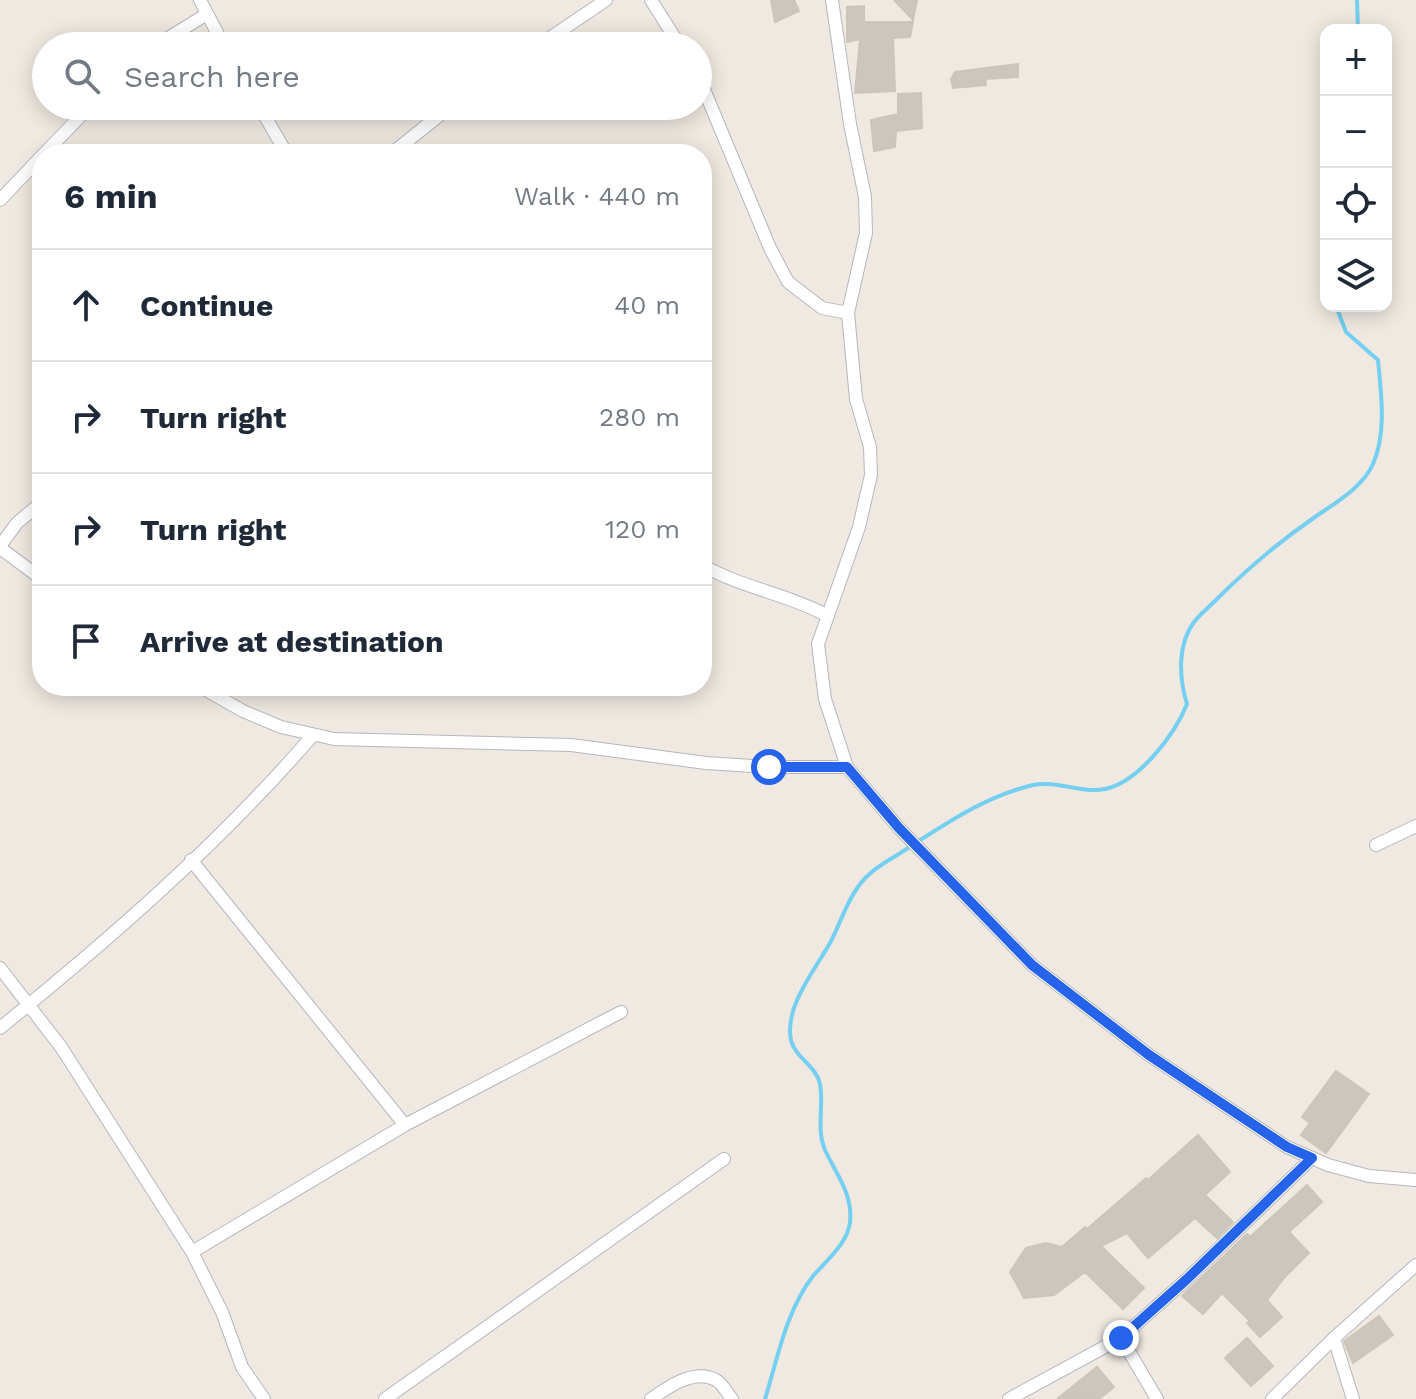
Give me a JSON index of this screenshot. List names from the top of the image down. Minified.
{"page":{"map_buttons":["+","−"],"search":"Search here","heading":["6 min","Walk · 440 m"],"list":[["Continue","40 m"],["Turn right","280 m"],["Turn right","120 m"],"Arrive at destination"]}}
